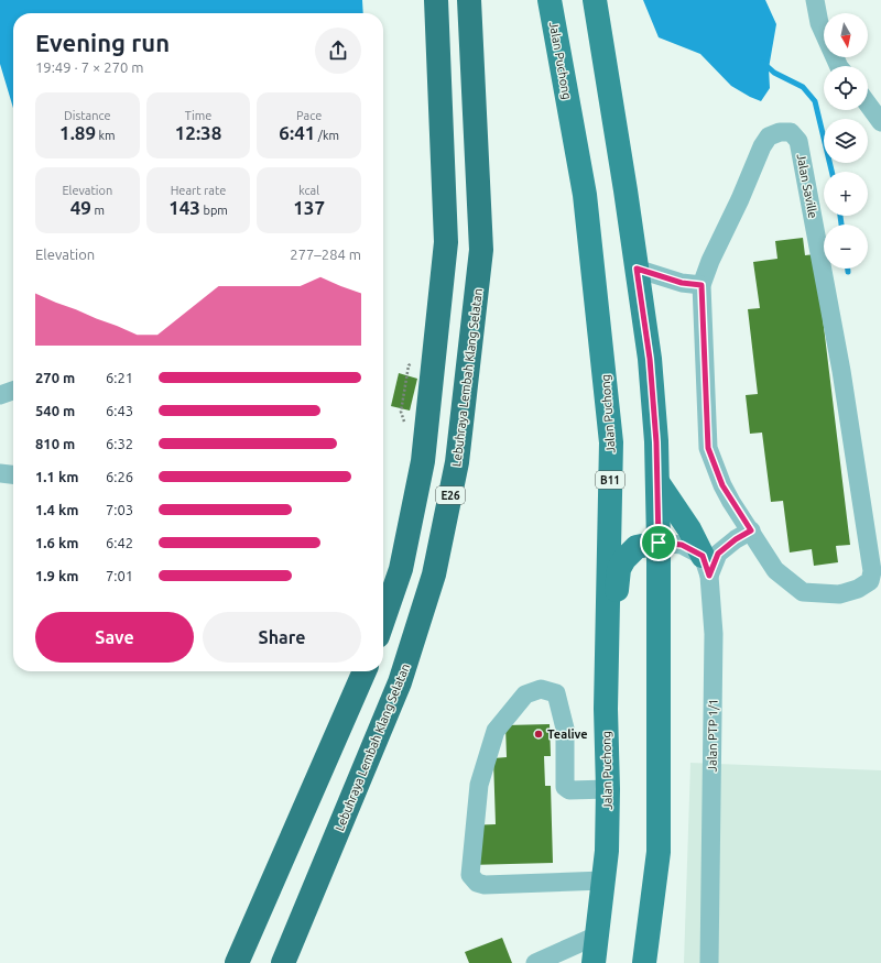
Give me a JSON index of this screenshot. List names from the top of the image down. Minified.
{"streets":{"highway":["Lebuhraya Lembah Klang Selatan","E26"],"main road":["Jalan Puchong","B11"],"street":["Jalan Saville","Jalan PTP 1/1"]},"places":["Tealive"],"north":"bottom","page":{"map_buttons":["+","−"],"heading":["Evening run","19:49 · 7 × 270 m"],"stats":[["Distance","1.89 km"],["Time","12:38"],["Pace","6:41 /km"],["Elevation","49 m"],["Heart rate","143 bpm"],["kcal","137"]],"chart":["Elevation","277–284 m"],"list":[{"name":"270 m","note":"6:21"},{"name":"540 m","note":"6:43"},{"name":"810 m","note":"6:32"},{"name":"1.1 km","note":"6:26"},{"name":"1.4 km","note":"7:03"},{"name":"1.6 km","note":"6:42"},{"name":"1.9 km","note":"7:01"}],"buttons":["Save","Share"]}}
